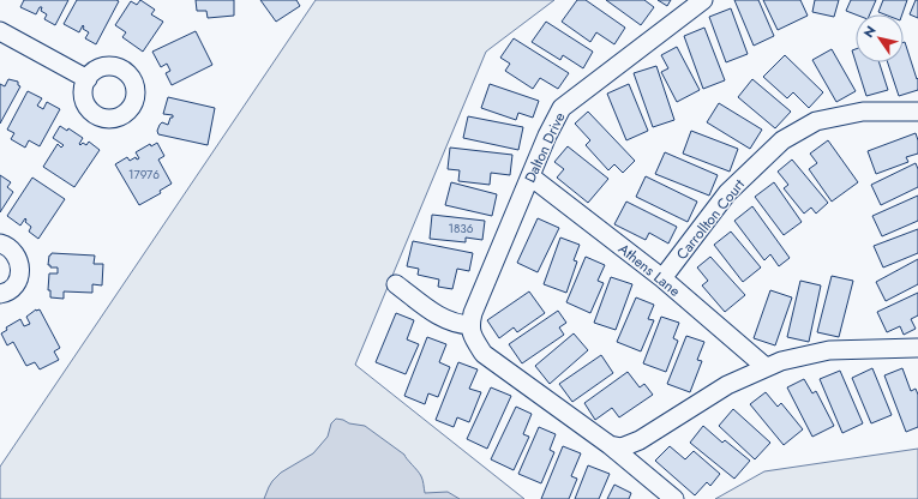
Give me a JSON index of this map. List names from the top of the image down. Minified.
{"streets":{"street":["Dalton Drive","Carrollton Court","Athens Lane"]},"crossings":[["Dalton Drive","Athens Lane"],["Carrollton Court","Athens Lane"]],"house_numbers":["17976","1836"],"north":"top left"}
